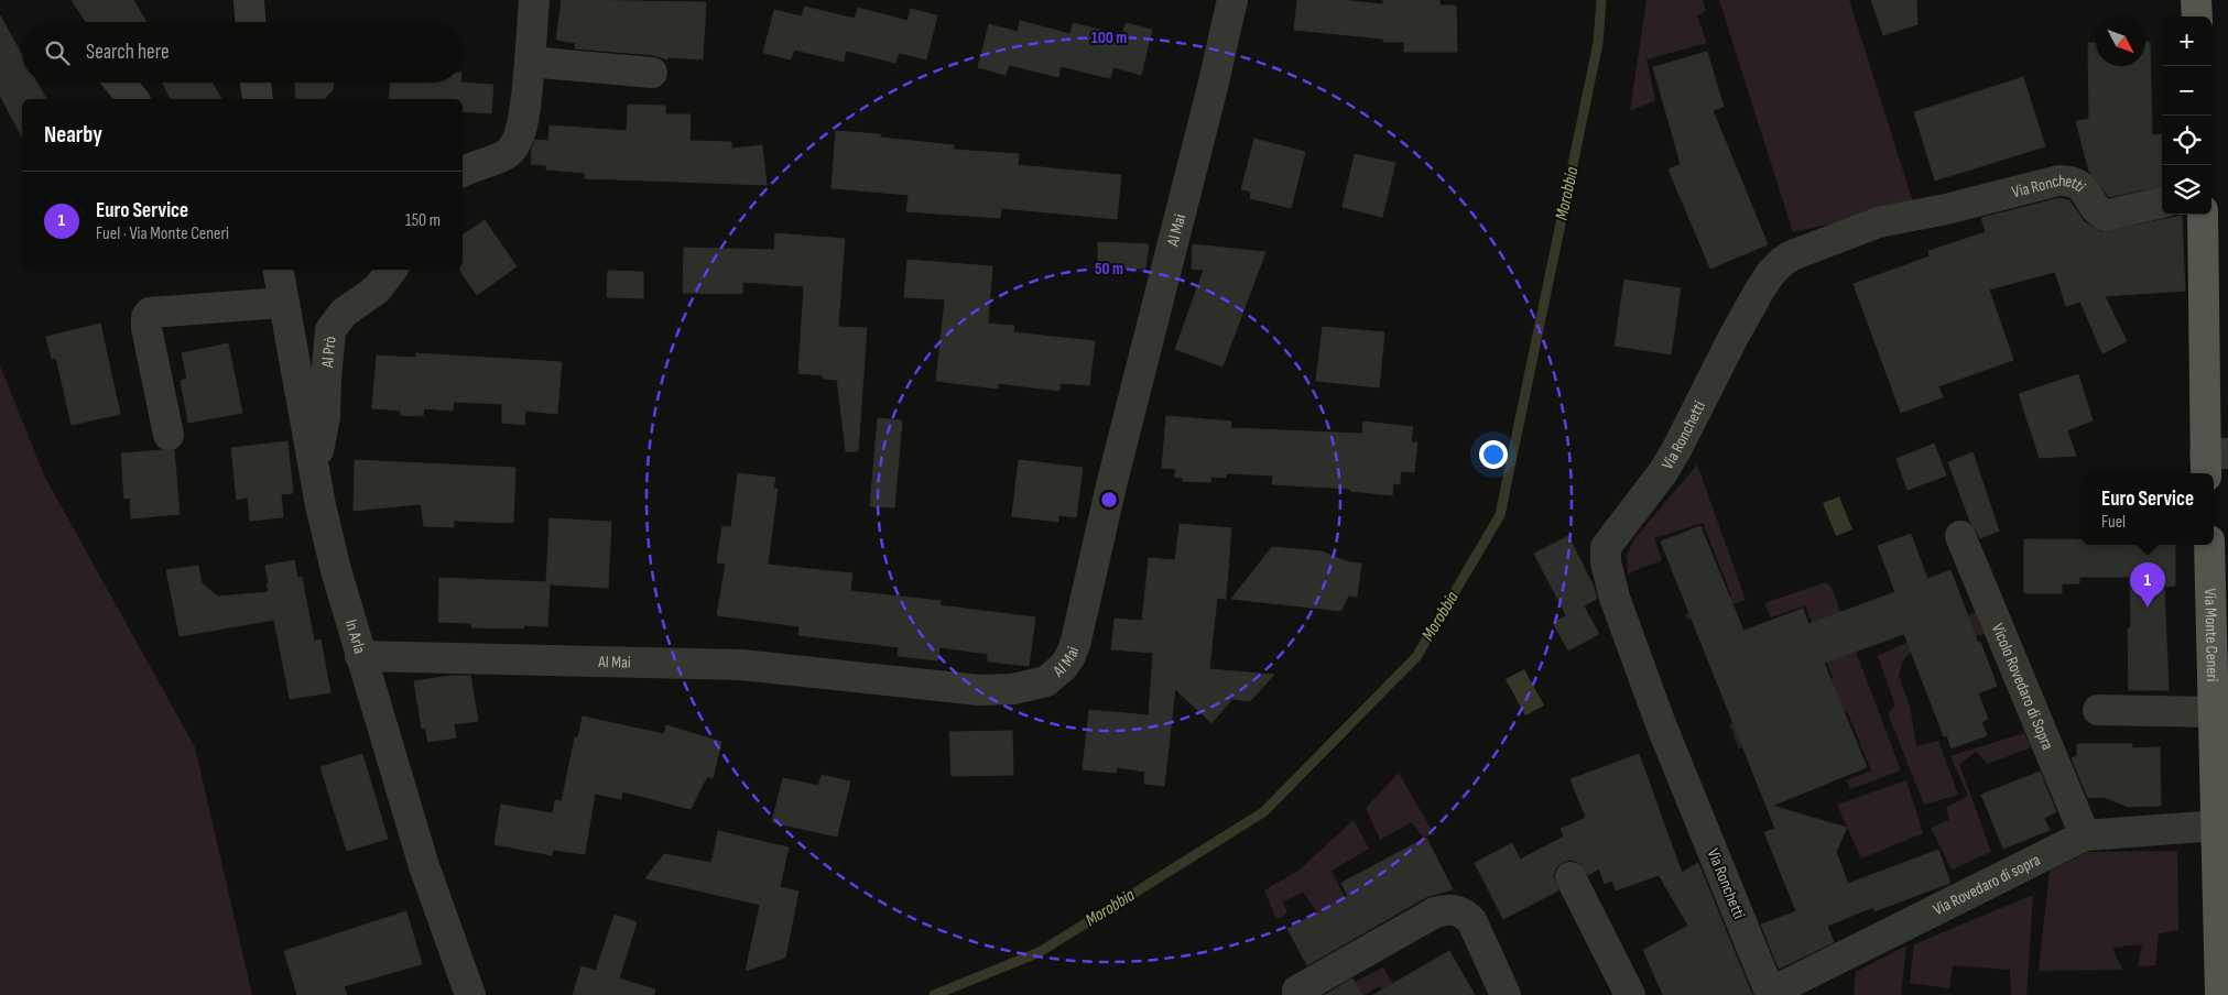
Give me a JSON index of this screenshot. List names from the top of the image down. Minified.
{"streets":{"main road":["Via Monte Ceneri"],"street":["Via Ronchetti","Al Mai","Al Prò","In Arla","Vicolo Rovedaro di Sopra","Via Rovedaro di sopra"]},"crossings":[["Via Ronchetti","Via Rovedaro di sopra"],["Al Mai","In Arla"],["Al Prò","In Arla"],["Via Monte Ceneri","Via Rovedaro di sopra"],["Vicolo Rovedaro di Sopra","Via Rovedaro di sopra"]],"water":["Morobbia"],"north":"bottom right","page":{"map_buttons":["+","−"],"search":"Search here","heading":"Nearby","list":[{"mark":"1","name":"Euro Service","note":"Fuel · Via Monte Ceneri","value":"150 m"}],"popup":["Euro Service","Fuel"],"pins":"1"},"rings":["100 m","50 m"]}
